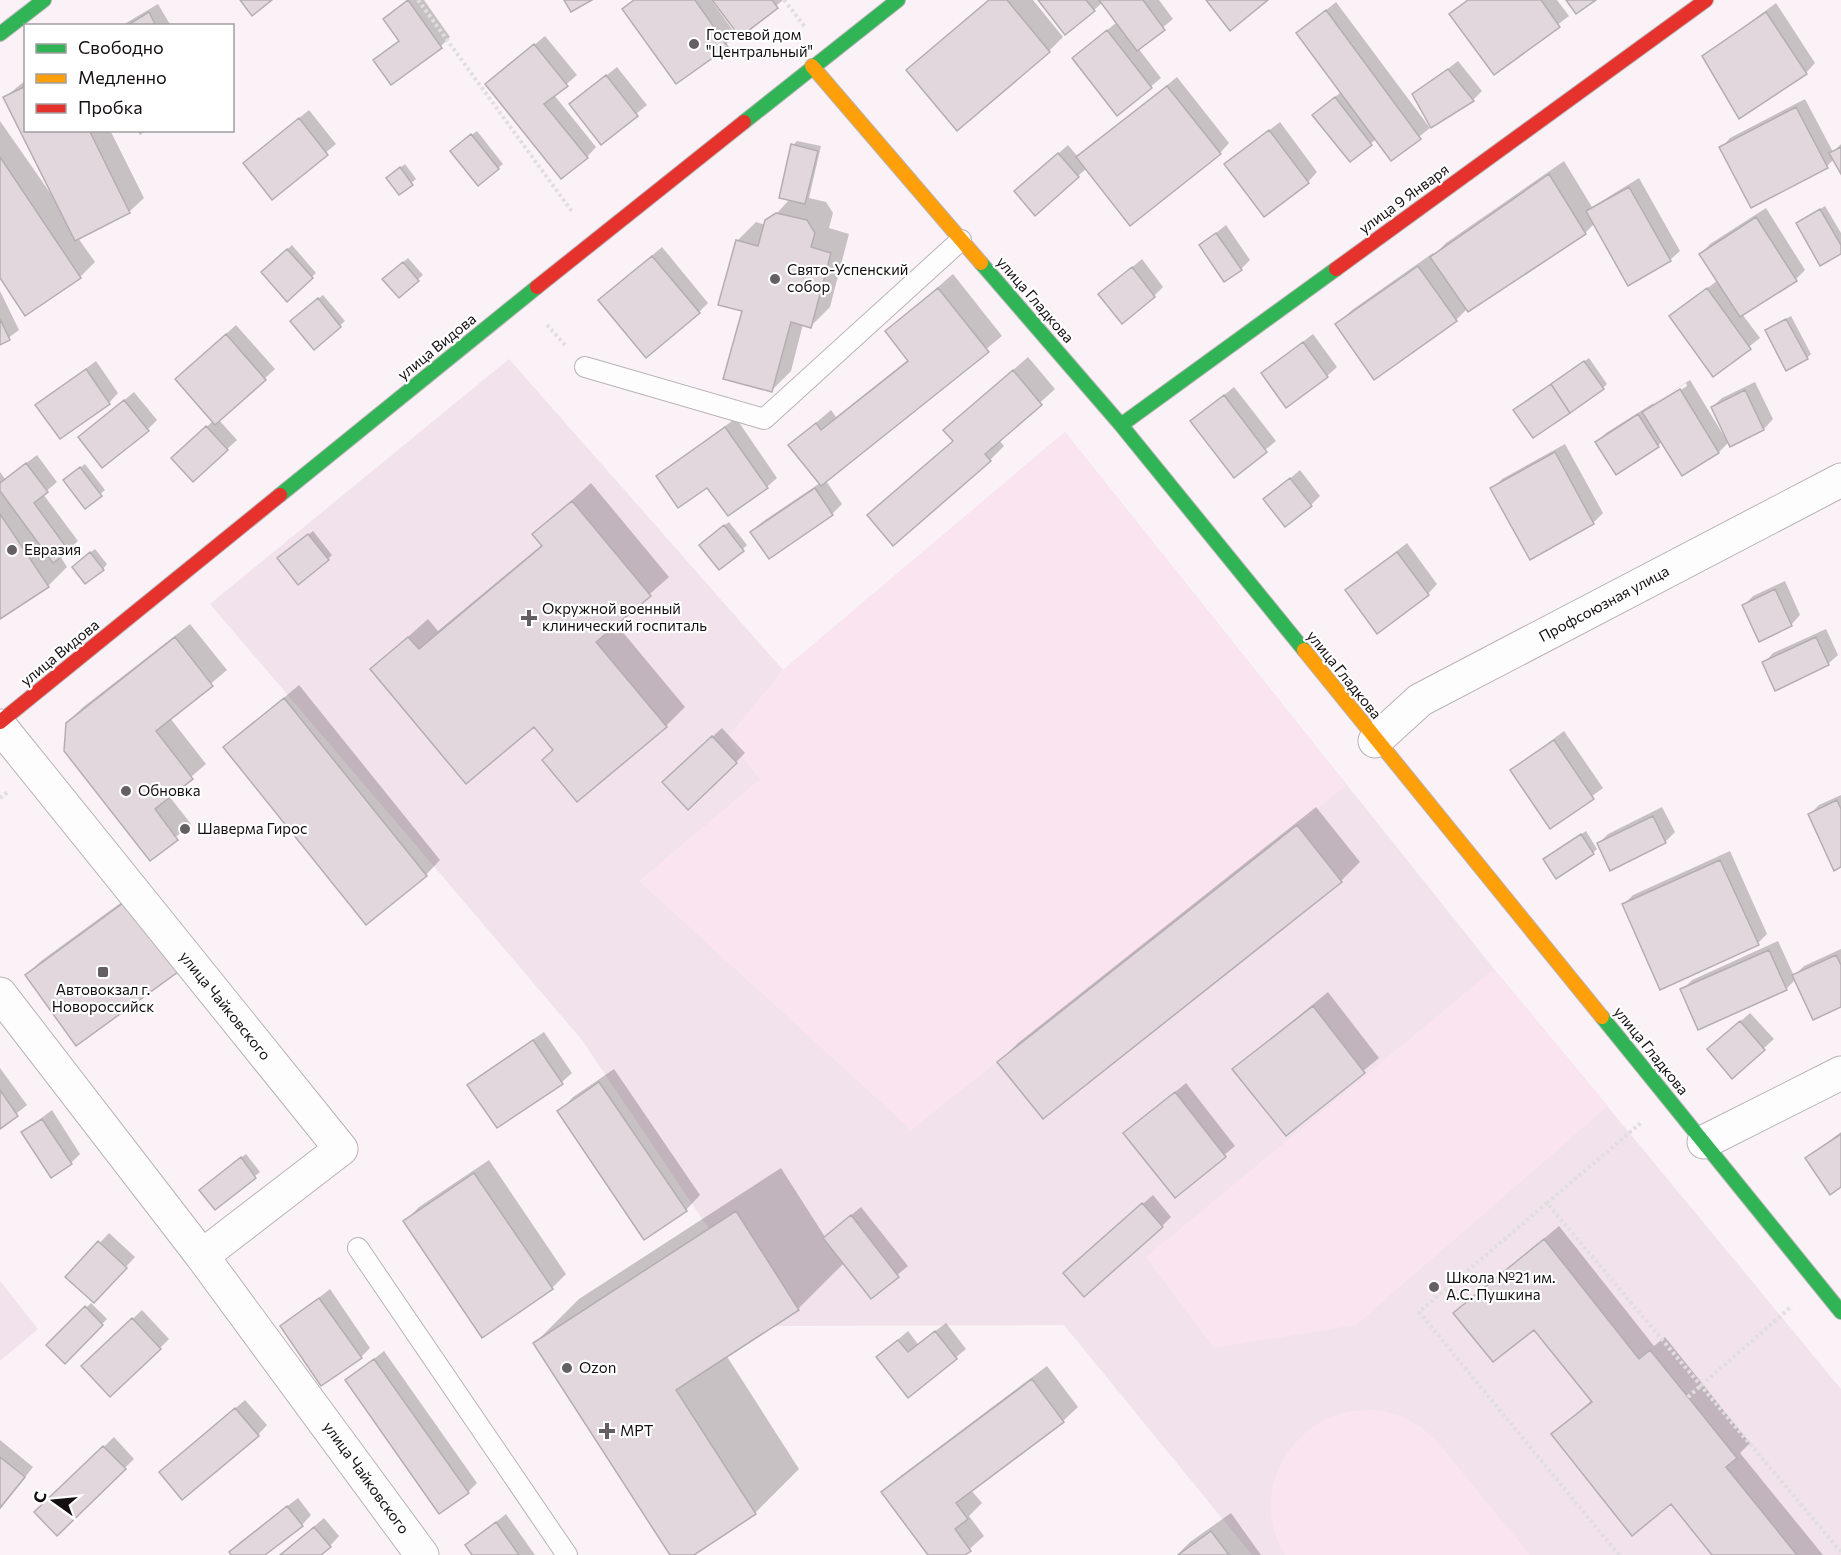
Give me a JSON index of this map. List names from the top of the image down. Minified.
{"streets":{"street":["улица 9 Января","улица Гладкова","улица Видова","Профсоюзная улица","улица Чайковского"]},"crossings":[["улица 9 Января","улица Гладкова"],["улица Гладкова","улица Видова"],["улица Гладкова","Профсоюзная улица"],["улица Видова","улица Чайковского"]],"places":{"other":["Гостевой дом \"Центральный\"","Свято-Успенский собор","Евразия","Обновка","Шаверма Гирос","Школа №21 им. А.С. Пушкина","Ozon"],"health":["Окружной военный клинический госпиталь","МРТ"],"transit":["Автовокзал г. Новороссийск"]},"legend":["Свободно","Медленно","Пробка"],"north":"left"}
